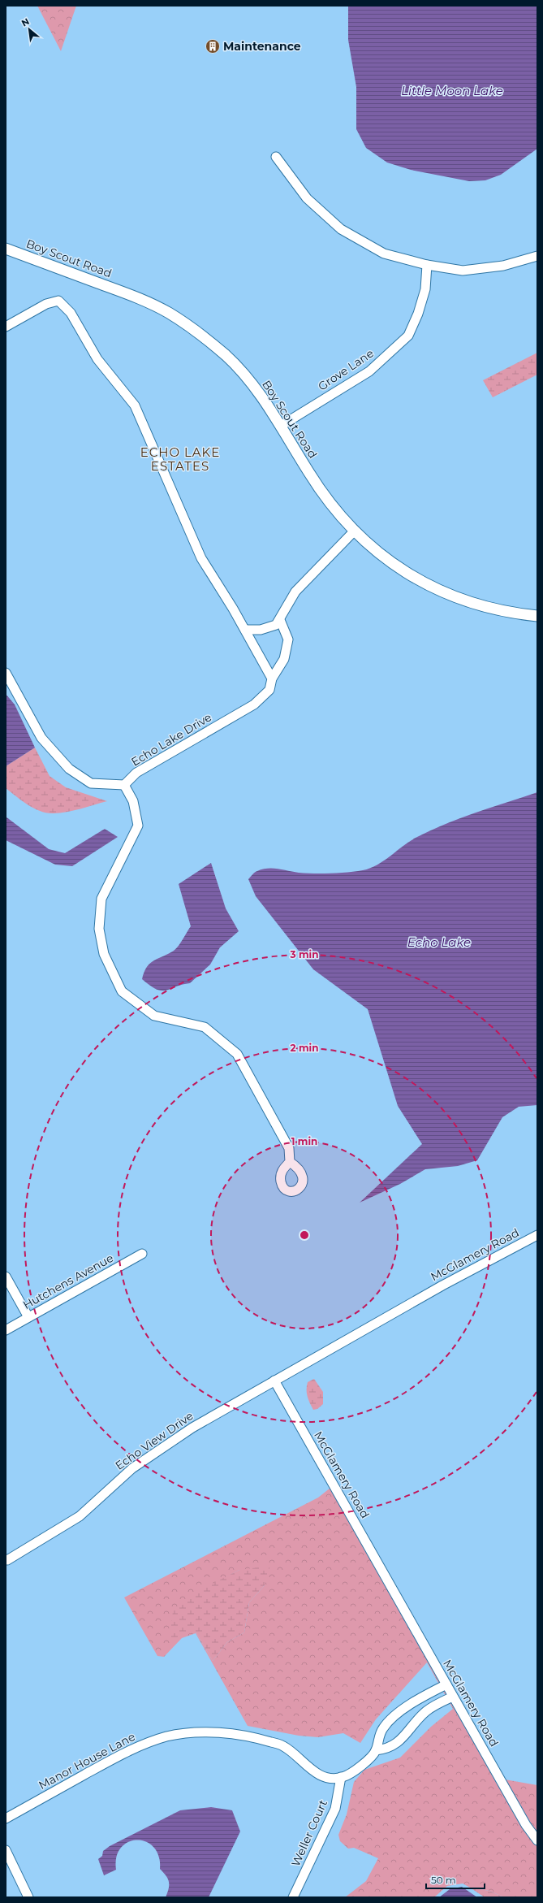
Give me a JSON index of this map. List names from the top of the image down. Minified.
{"streets":{"street":["Boy Scout Road","Grove Lane","Echo Lake Drive","McGlamery Road","Hutchens Avenue","Echo View Drive","Manor House Lane","Weller Court"]},"crossings":[["Boy Scout Road","Grove Lane"],["McGlamery Road","Echo View Drive"],["Manor House Lane","Weller Court"]],"districts":["ECHO LAKE ESTATES"],"water":["Little Moon Lake","Echo Lake"],"places":{"building":["Maintenance"]},"scale_bar":"50 m","north":"top left","rings":["3 min","2 min","1 min"]}
